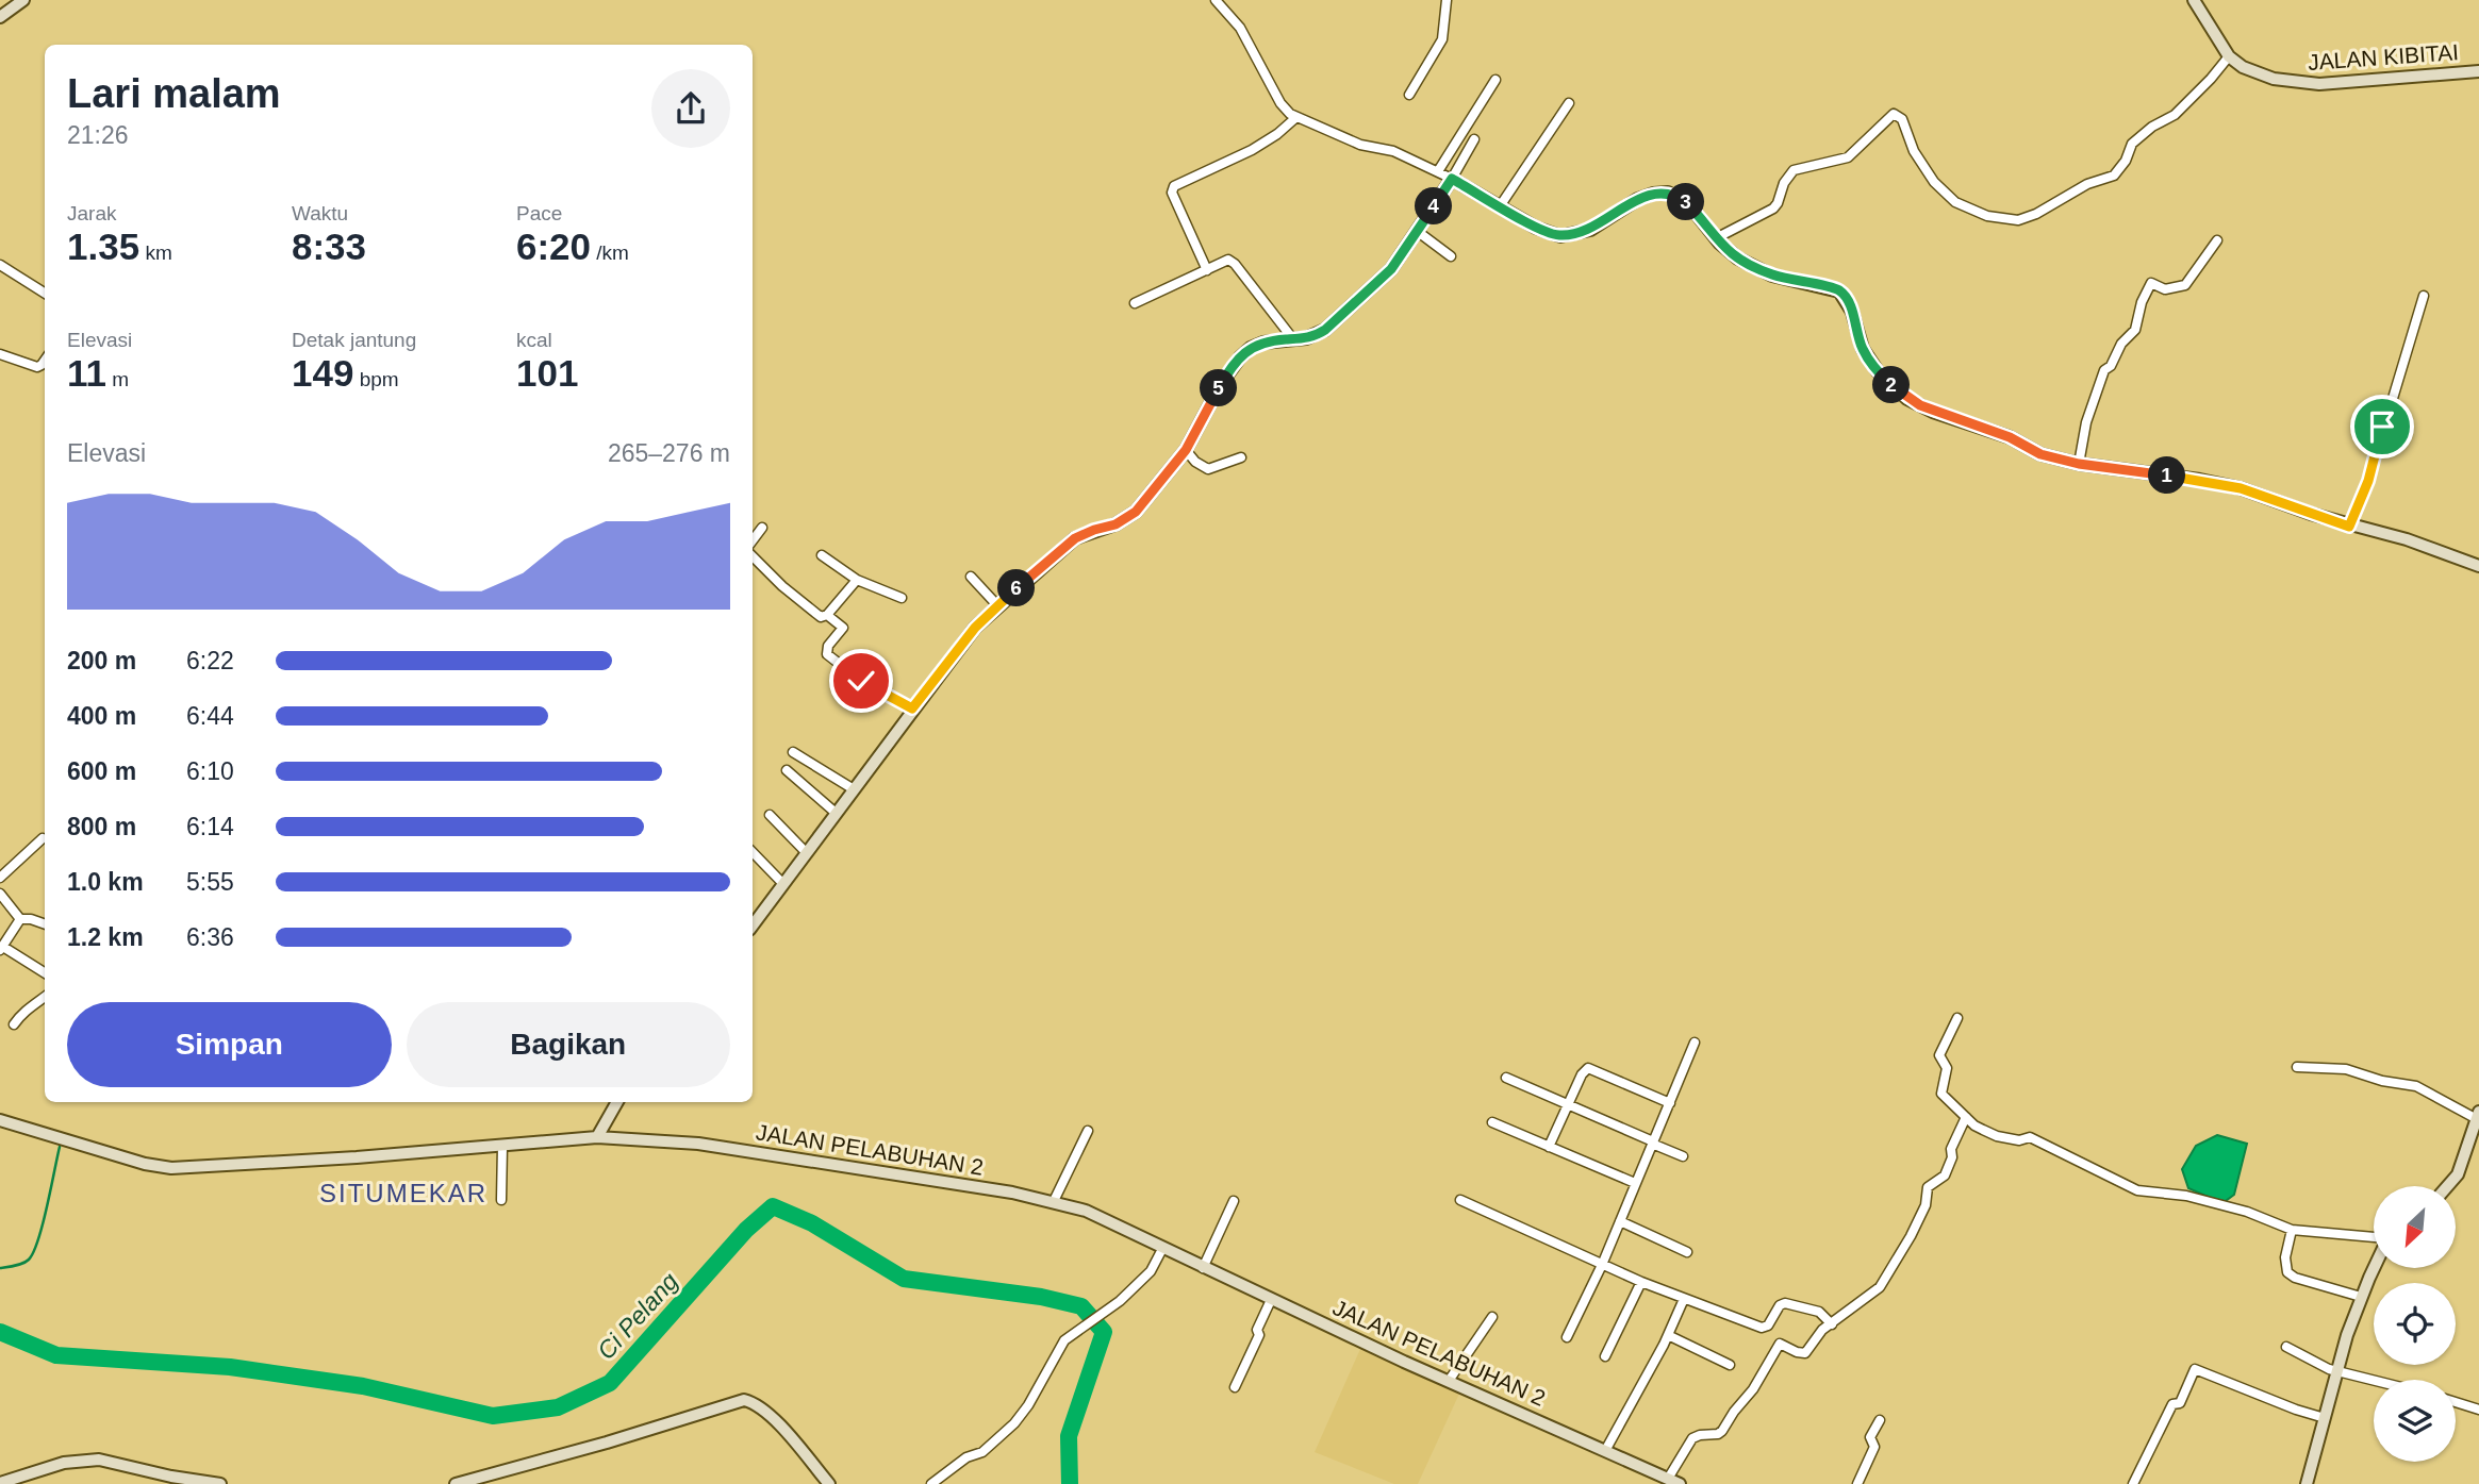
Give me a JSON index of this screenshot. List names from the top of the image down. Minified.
{"streets":{"street":["JALAN KIBITAI","JALAN PELABUHAN 2"]},"districts":["SITUMEKAR"],"water":["Ci Pelang"],"north":"bottom left","page":{"heading":["Lari malam","21:26"],"stats":[["Jarak","1.35 km"],["Waktu","8:33"],["Pace","6:20 /km"],["Elevasi","11 m"],["Detak jantung","149 bpm"],["kcal","101"]],"pins":["3","4","2","5","1","6"],"chart":["Elevasi","265–276 m"],"list":[{"name":"200 m","note":"6:22"},{"name":"400 m","note":"6:44"},{"name":"600 m","note":"6:10"},{"name":"800 m","note":"6:14"},{"name":"1.0 km","note":"5:55"},{"name":"1.2 km","note":"6:36"}],"buttons":["Simpan","Bagikan"]}}
